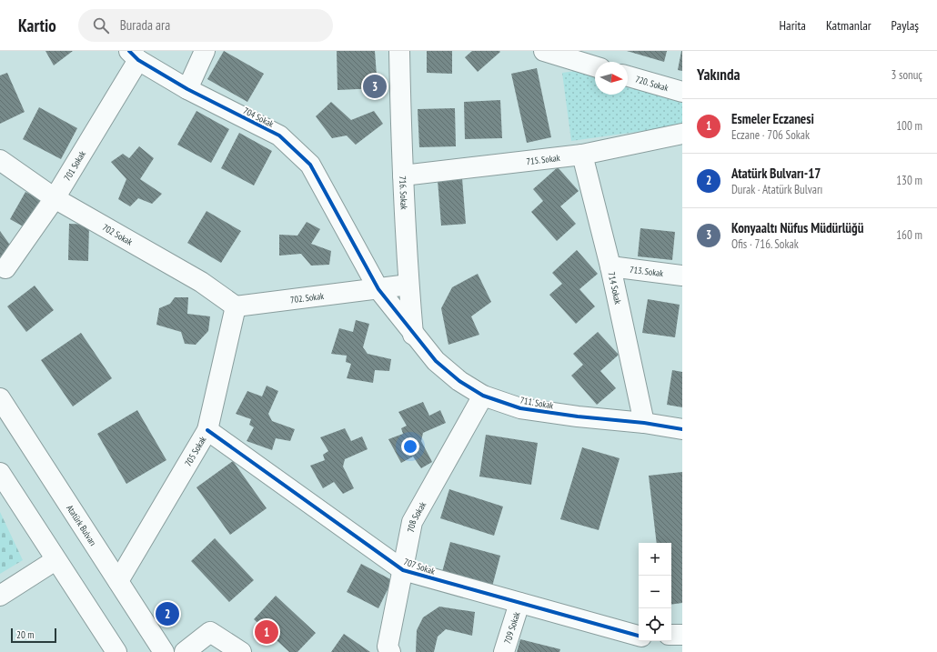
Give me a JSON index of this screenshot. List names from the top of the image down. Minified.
{"streets":{"street":["720. Sokak","704 Sokak","715. Sokak","701 Sokak","716. Sokak","702 Sokak","713. Sokak","714 Sokak","702. Sokak","711. Sokak","705 Sokak","708 Sokak","Atatürk Bulvarı","707 Sokak","709 Sokak"]},"crossings":[["704 Sokak","701 Sokak"],["704 Sokak","716. Sokak"],["704 Sokak","702. Sokak"],["704 Sokak","711. Sokak"],["715. Sokak","716. Sokak"],["715. Sokak","714 Sokak"],["701 Sokak","702 Sokak"],["716. Sokak","702. Sokak"],["716. Sokak","711. Sokak"],["702 Sokak","702. Sokak"],["702 Sokak","705 Sokak"],["713. Sokak","714 Sokak"],["714 Sokak","711. Sokak"],["702. Sokak","705 Sokak"],["711. Sokak","708 Sokak"],["705 Sokak","Atatürk Bulvarı"],["705 Sokak","707 Sokak"],["708 Sokak","707 Sokak"],["707 Sokak","709 Sokak"]],"scale_bar":"20 m","north":"right","page":{"header":"Kartio","search":"Burada ara","nav":["Harita","Katmanlar","Paylaş"],"heading":["Yakında","3 sonuç"],"pins":["3","2","1"],"list":[{"mark":"1","name":"Esmeler Eczanesi","note":"Eczane · 706 Sokak","value":"100 m"},{"mark":"2","name":"Atatürk Bulvarı-17","note":"Durak · Atatürk Bulvarı","value":"130 m"},{"mark":"3","name":"Konyaaltı Nüfus Müdürlüğü","note":"Ofis · 716. Sokak","value":"160 m"}],"map_buttons":["+","−"],"scale":"20 m"}}
